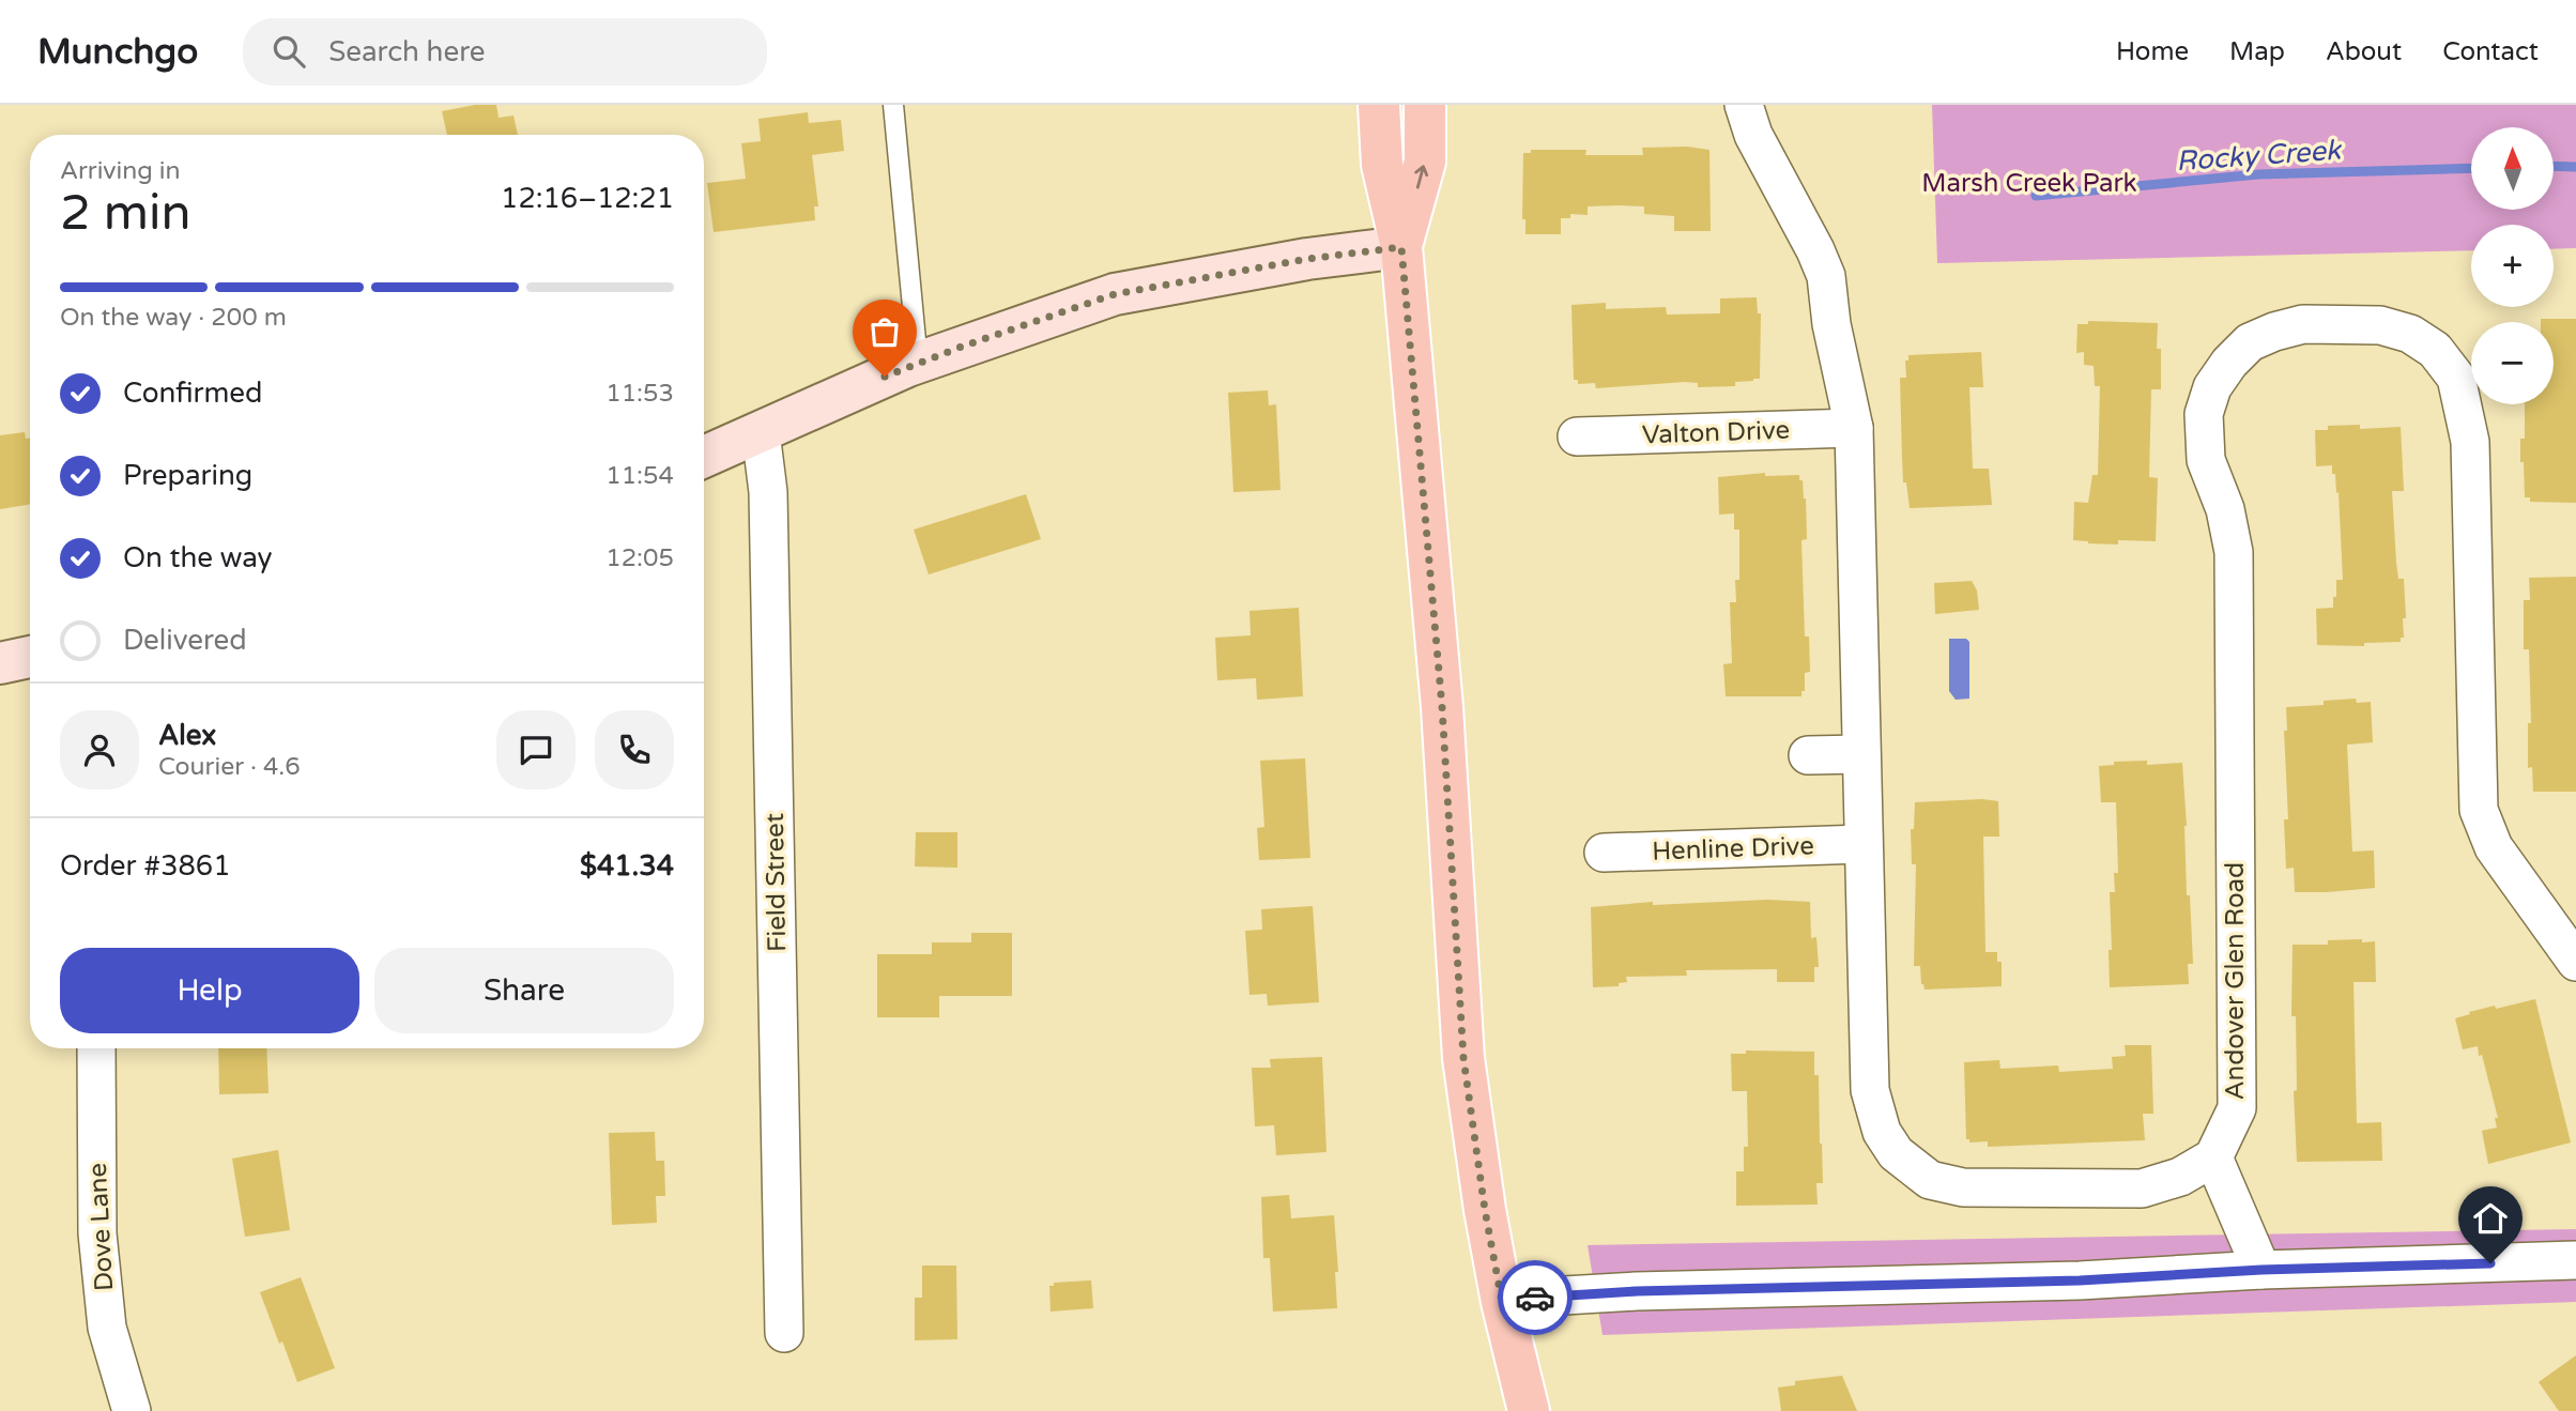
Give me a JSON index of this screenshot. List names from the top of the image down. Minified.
{"streets":{"street":["Valton Drive","Henline Drive","Field Street","Andover Glen Road","Dove Lane"]},"water":["Rocky Creek"],"parks":["Marsh Creek Park"],"north":"top","page":{"header":"Munchgo","search":"Search here","nav":["Home","Map","About","Contact"],"map_buttons":["+","−"],"heading":["2 min","Arriving in","12:16–12:21"],"panel":["Alex","Courier · 4.6","Order #3861","$41.34"],"bar":"On the way · 200 m","list":[["Confirmed","11:53"],["Preparing","11:54"],["On the way","12:05"],"Delivered"],"buttons":["Help","Share"]}}
